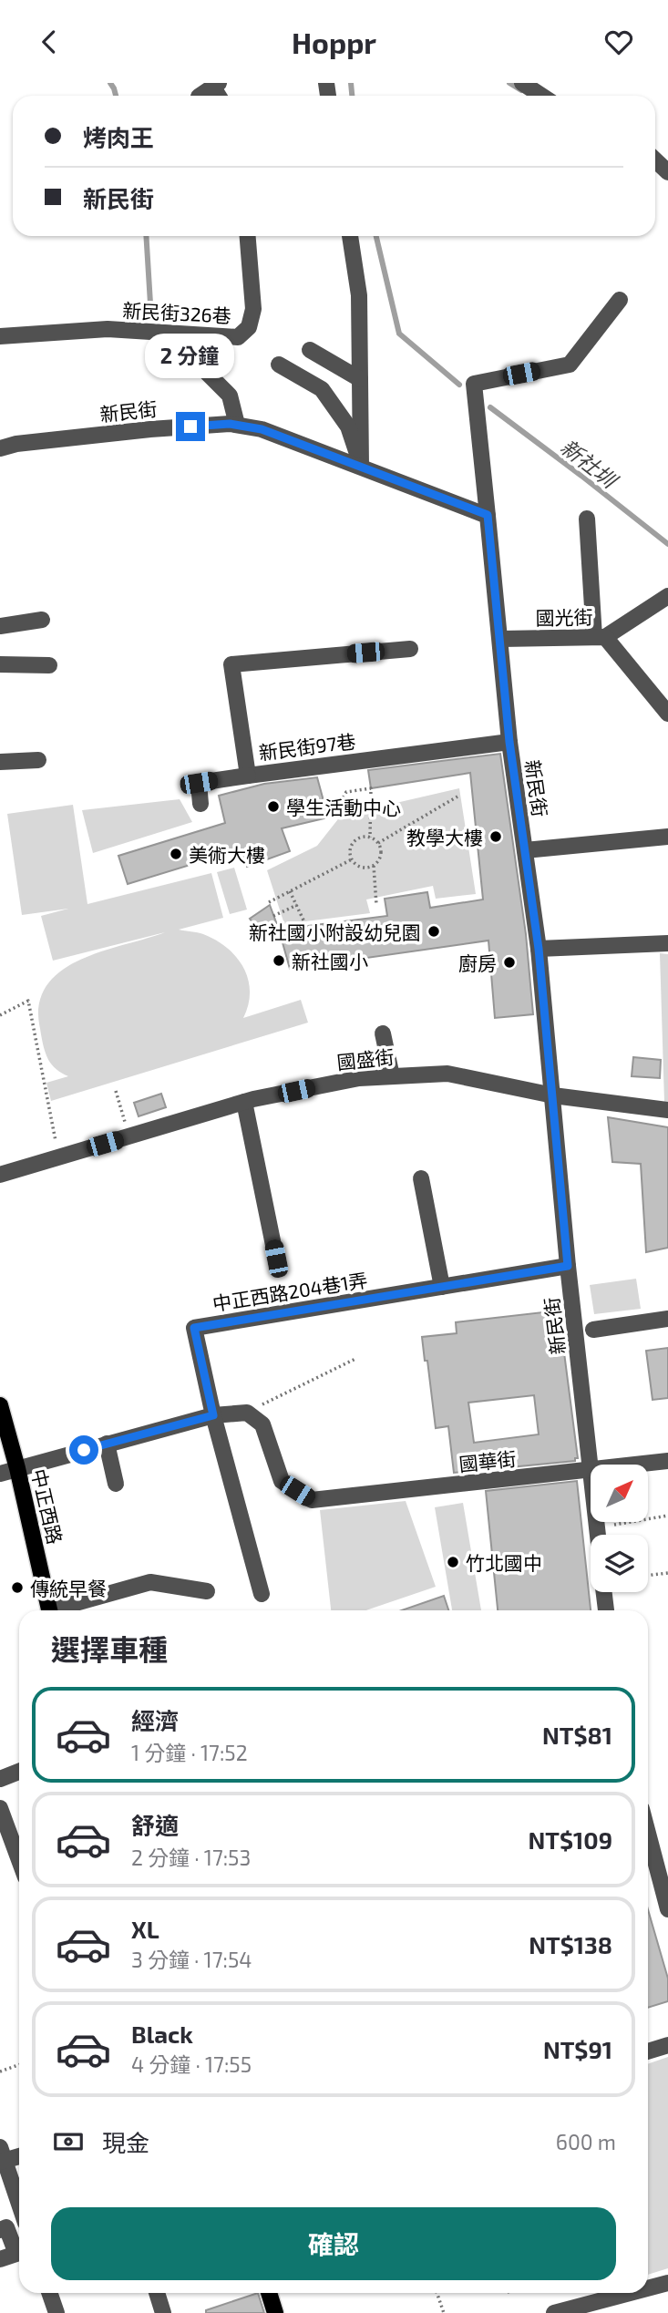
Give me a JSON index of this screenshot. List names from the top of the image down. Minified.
{"streets":{"main road":["中正西路"],"street":["新民街326巷","新民街","國光街","新民街97巷","國盛街","中正西路204巷1弄","國華街"]},"crossings":[["新民街","國光街"],["新民街","新民街97巷"],["新民街","國盛街"],["新民街","中正西路204巷1弄"]],"water":["新社圳"],"places":["學生活動中心","教學大樓","美術大樓","新社國小附設幼兒園","新社國小","廚房","竹北國中","傳統早餐"],"north":"top right","page":{"header":"Hoppr","banner":["烤肉王","新民街"],"bubble":"2 分鐘","heading":"選擇車種","list":[{"name":"經濟","note":"1 分鐘 · 17:52","value":"NT$81"},{"name":"舒適","note":"2 分鐘 · 17:53","value":"NT$109"},{"name":"XL","note":"3 分鐘 · 17:54","value":"NT$138"},{"name":"Black","note":"4 分鐘 · 17:55","value":"NT$91"}],"pay":["現金","600 m"],"buttons":"確認"}}
